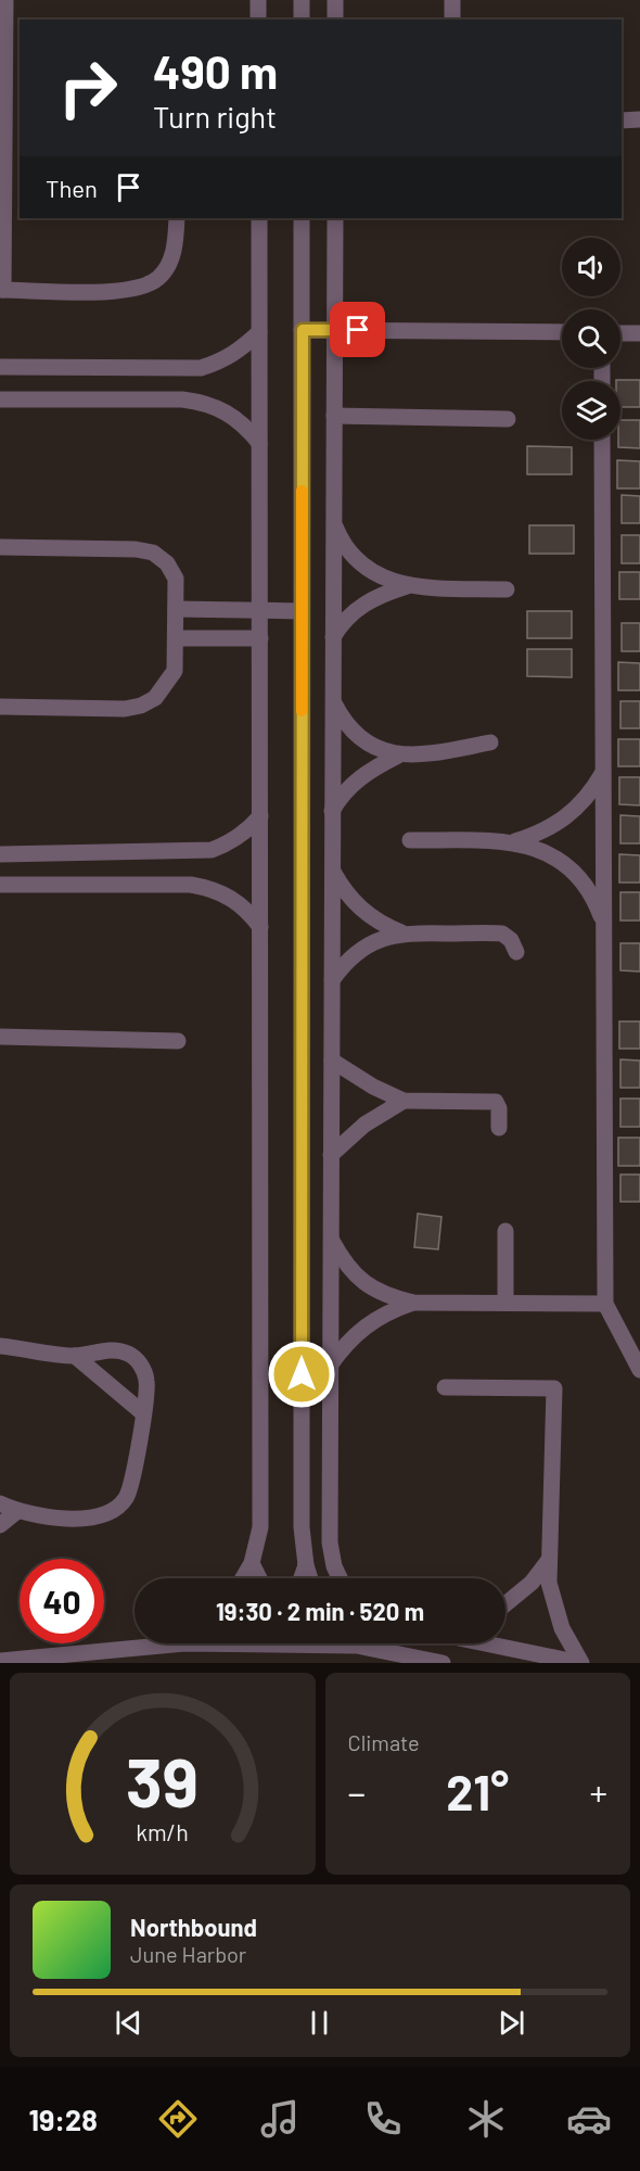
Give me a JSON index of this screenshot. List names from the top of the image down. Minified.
{"page":{"turn":["490 m","Turn right"],"then":"Then","limit":"40","trip":"19:30 · 2 min · 520 m","tile":"Climate","heat":["−","21°","+"],"song":["Northbound","June Harbor"],"tabs":"19:28","gauge":["39","km/h"]}}
